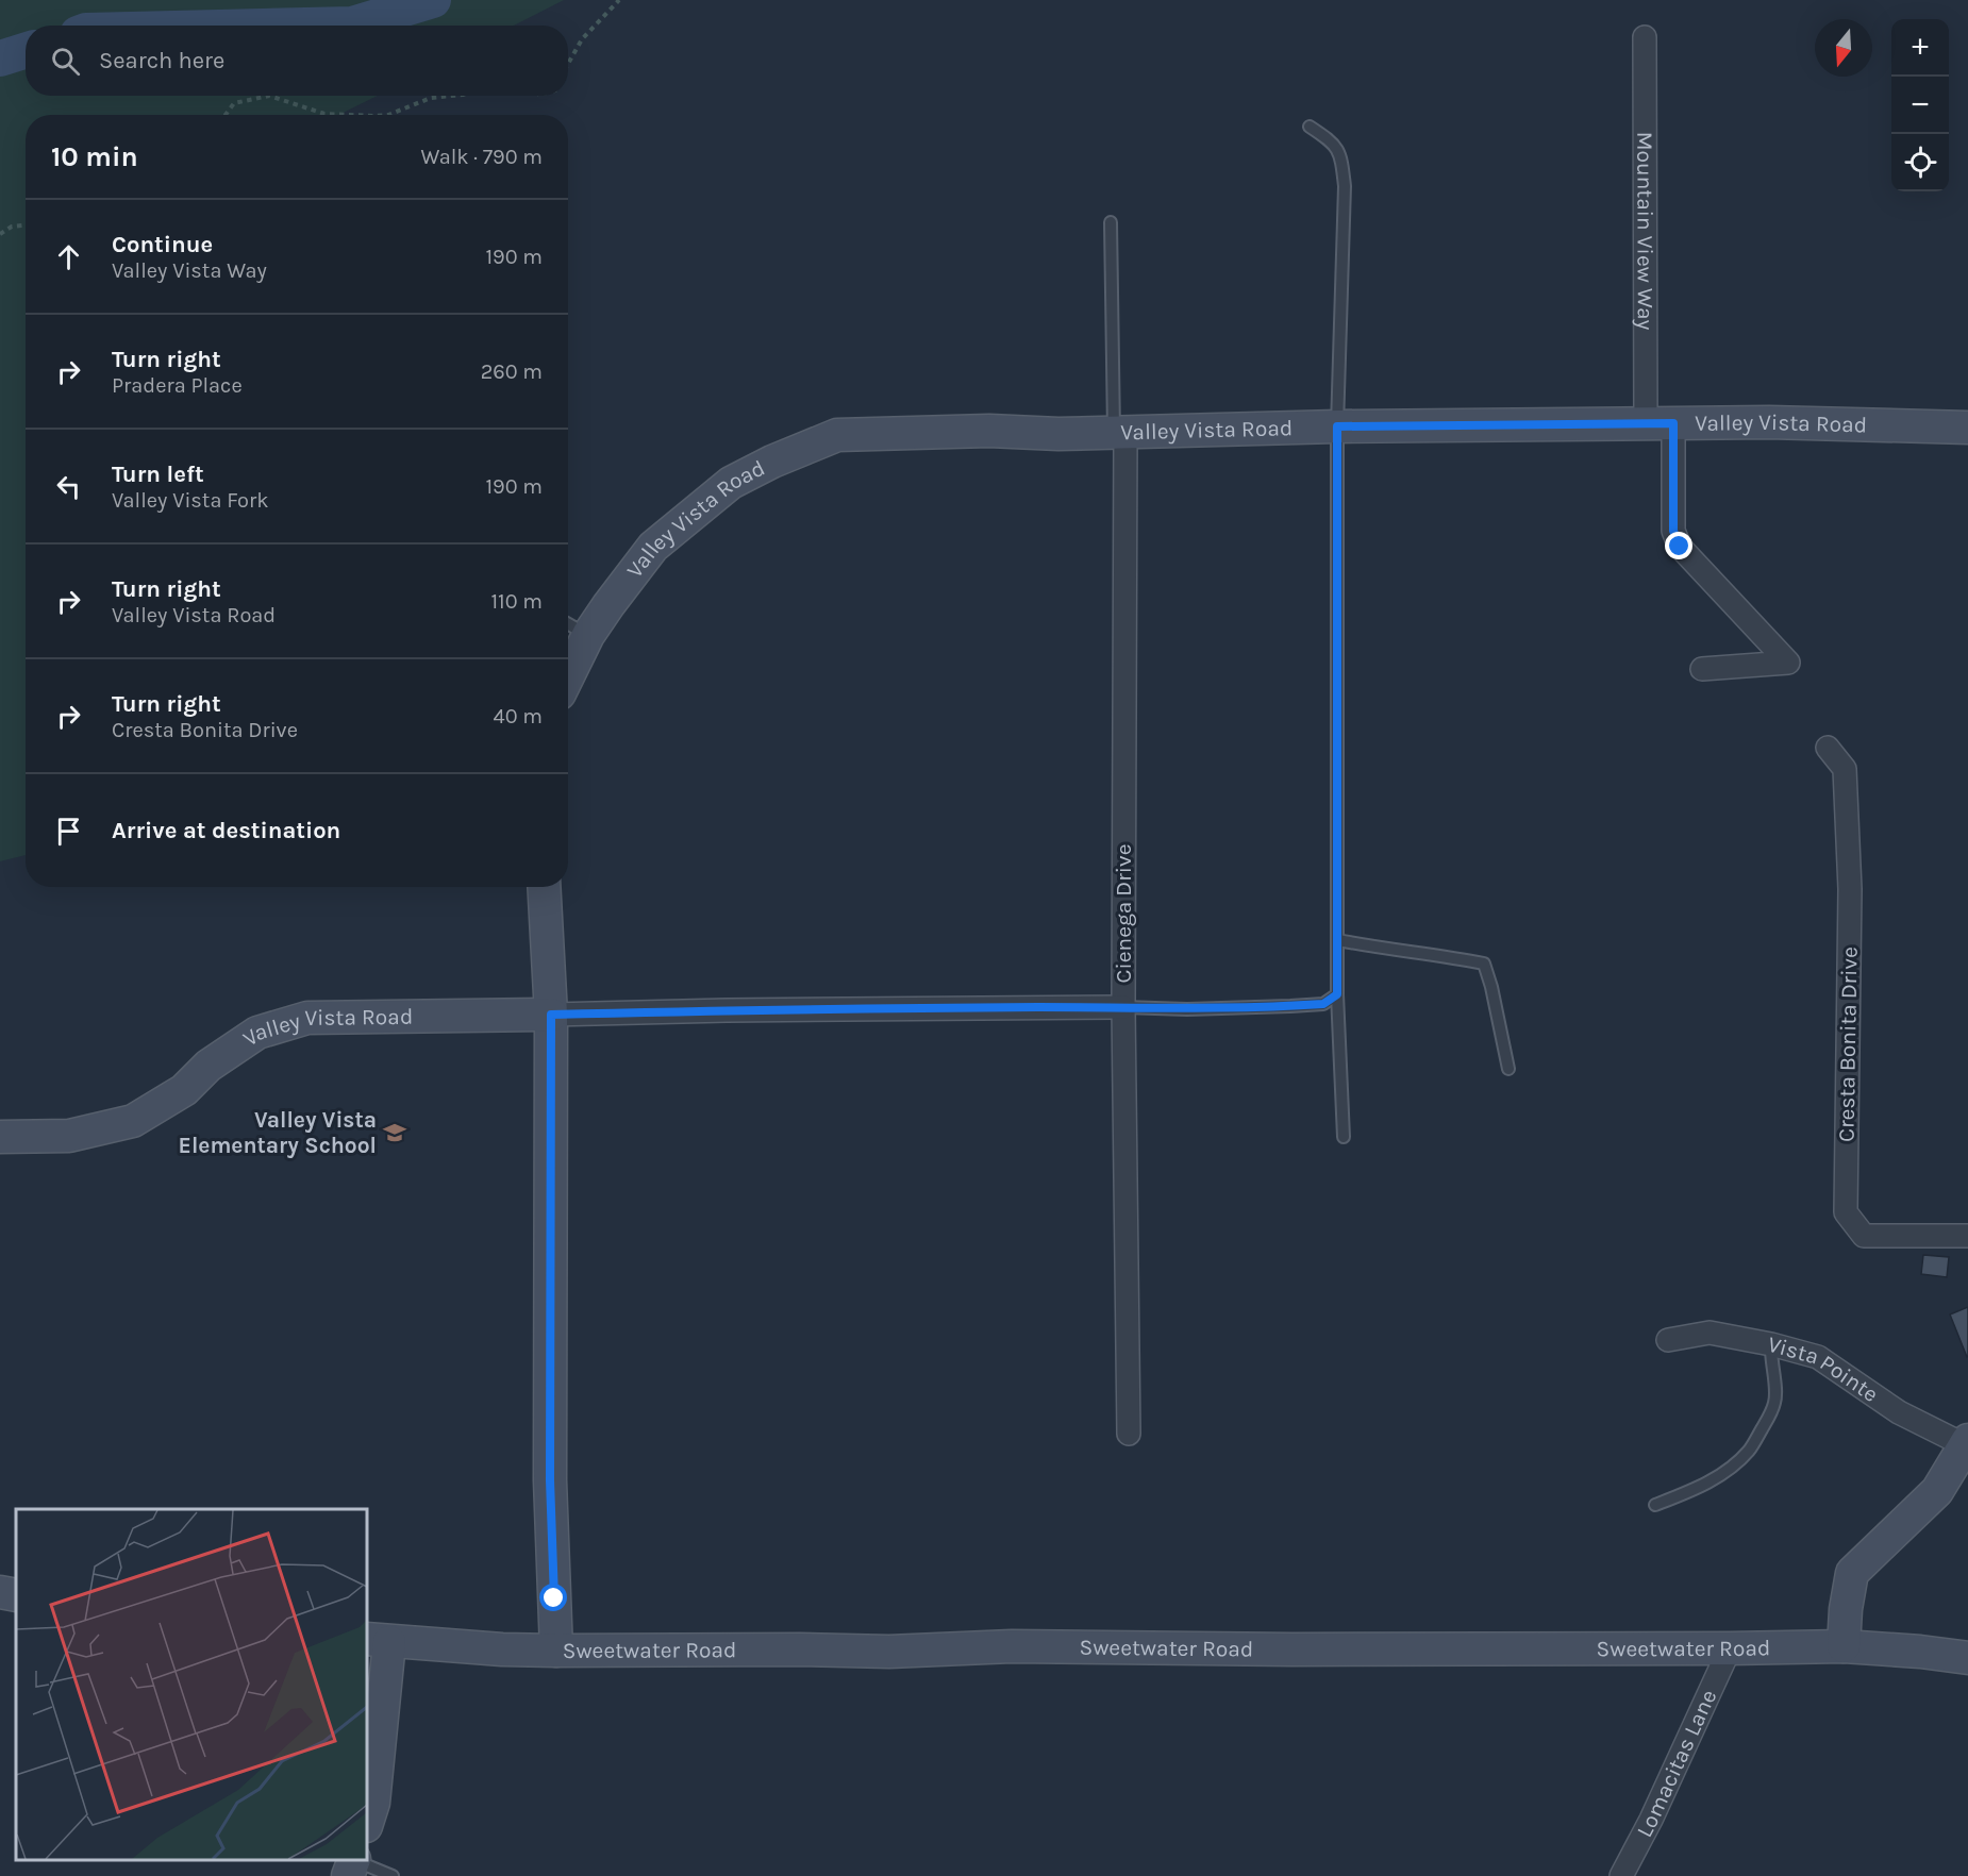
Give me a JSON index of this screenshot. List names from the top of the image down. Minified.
{"streets":{"street":["Mountain View Way","Valley Vista Road","Cienega Drive","Cresta Bonita Drive","Vista Pointe","Sweetwater Road","Lomacitas Lane"]},"crossings":[["Mountain View Way","Valley Vista Road"],["Valley Vista Road","Cienega Drive"],["Sweetwater Road","Lomacitas Lane"]],"places":{"school or university":["Valley Vista Elementary School"]},"north":"bottom","page":{"map_buttons":["+","−"],"search":"Search here","heading":["10 min","Walk · 790 m"],"list":[["Continue","Valley Vista Way","190 m"],["Turn right","Pradera Place","260 m"],["Turn left","Valley Vista Fork","190 m"],["Turn right","Valley Vista Road","110 m"],["Turn right","Cresta Bonita Drive","40 m"],"Arrive at destination"]}}
